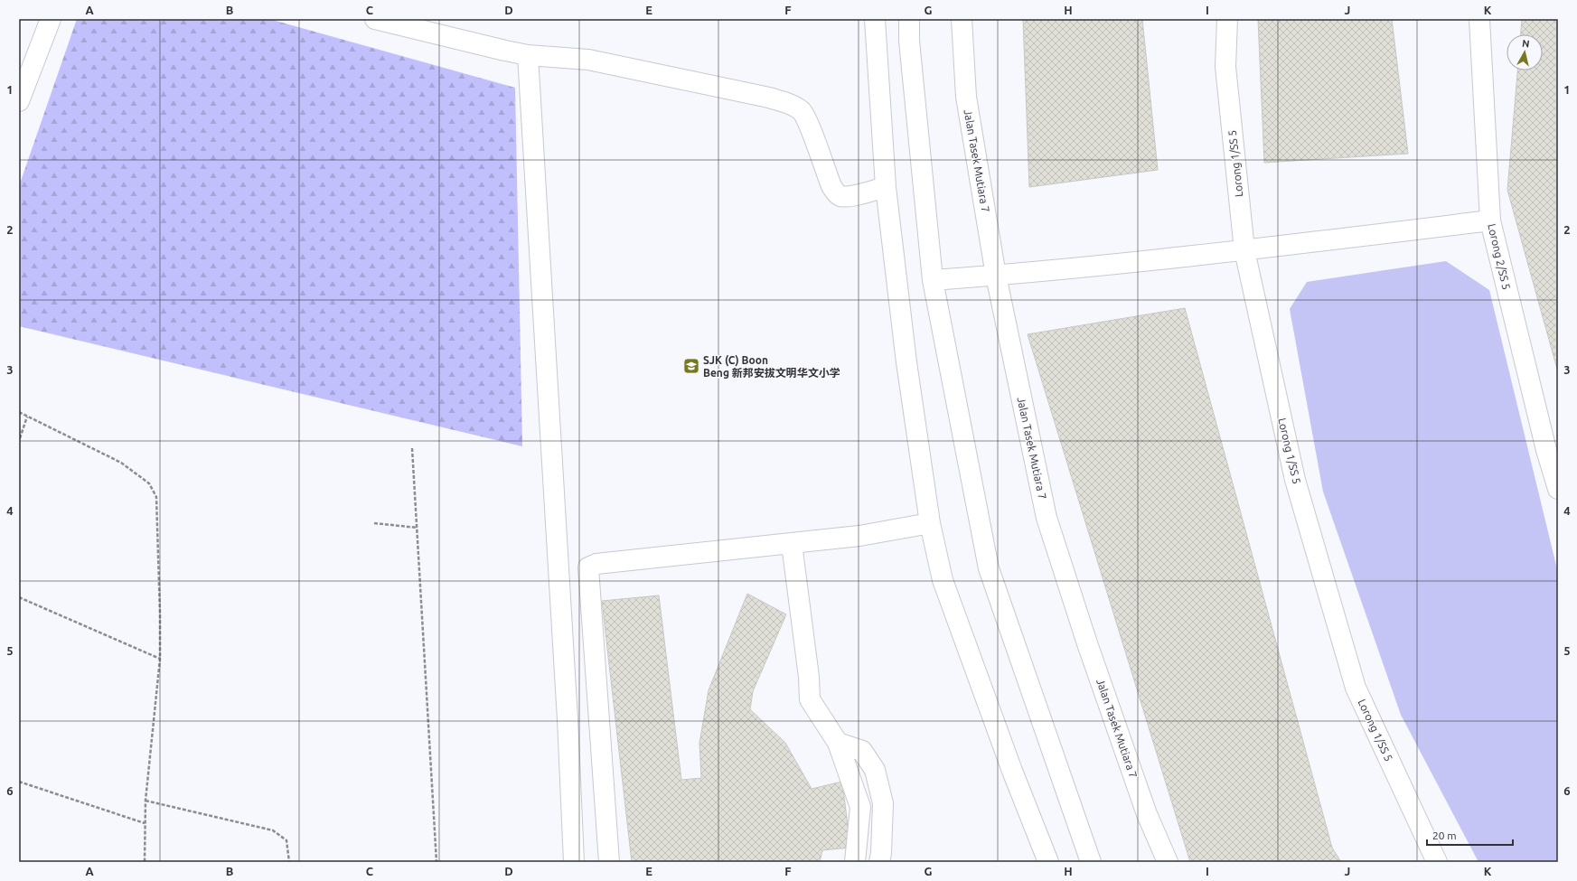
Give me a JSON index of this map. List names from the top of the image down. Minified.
{"streets":{"street":["Jalan Tasek Mutiara 7","Lorong 1/SS 5","Lorong 2/SS 5"]},"places":{"school or university":["SJK (C) Boon Beng 新邦安拔文明华文小学"]},"scale_bar":"20 m","north":"top","grid":{"columns":["A","B","C","D","E","F","G","H","I","J","K"],"rows":["1","2","3","4","5","6"]}}
